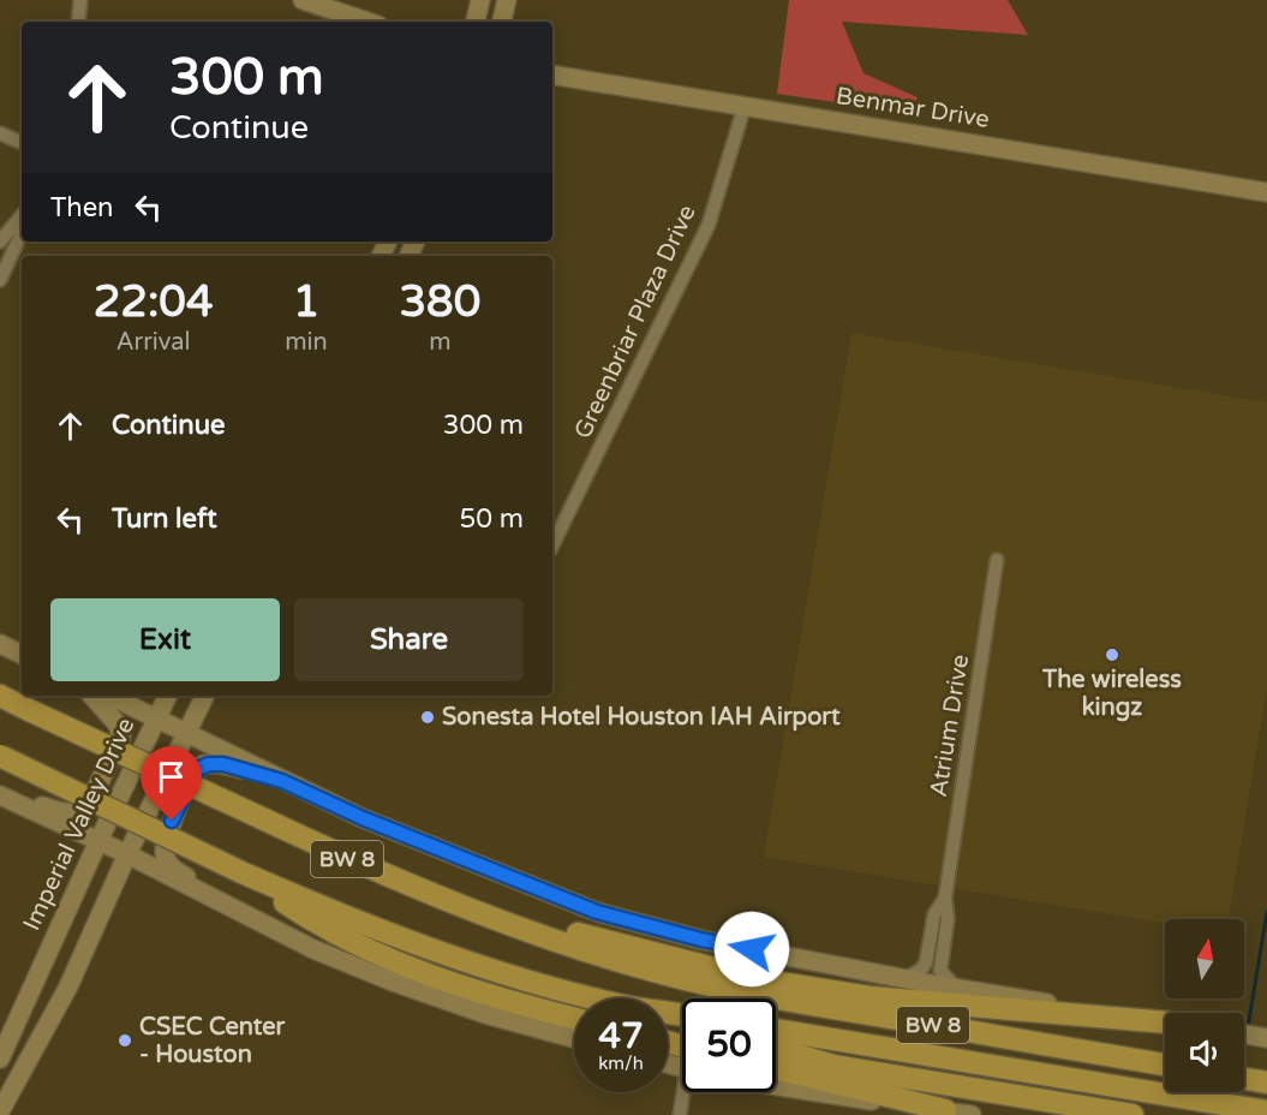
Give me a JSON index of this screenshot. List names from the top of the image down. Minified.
{"streets":{"highway":["BW 8"],"main road":["Benmar Drive","Imperial Valley Drive"],"street":["Greenbriar Plaza Drive","Atrium Drive"]},"crossings":[["Benmar Drive","Greenbriar Plaza Drive"]],"places":["The wireless kingz","Sonesta Hotel Houston IAH Airport","CSEC Center - Houston"],"north":"top","page":{"turn":["300 m","Continue"],"then":"Then","eta":["22:04","Arrival","1","min","380","m"],"list":[{"name":"Continue","value":"300 m"},{"name":"Turn left","value":"50 m"}],"buttons":["Exit","Share"],"speed":"47 km/h","limit":"50"}}
